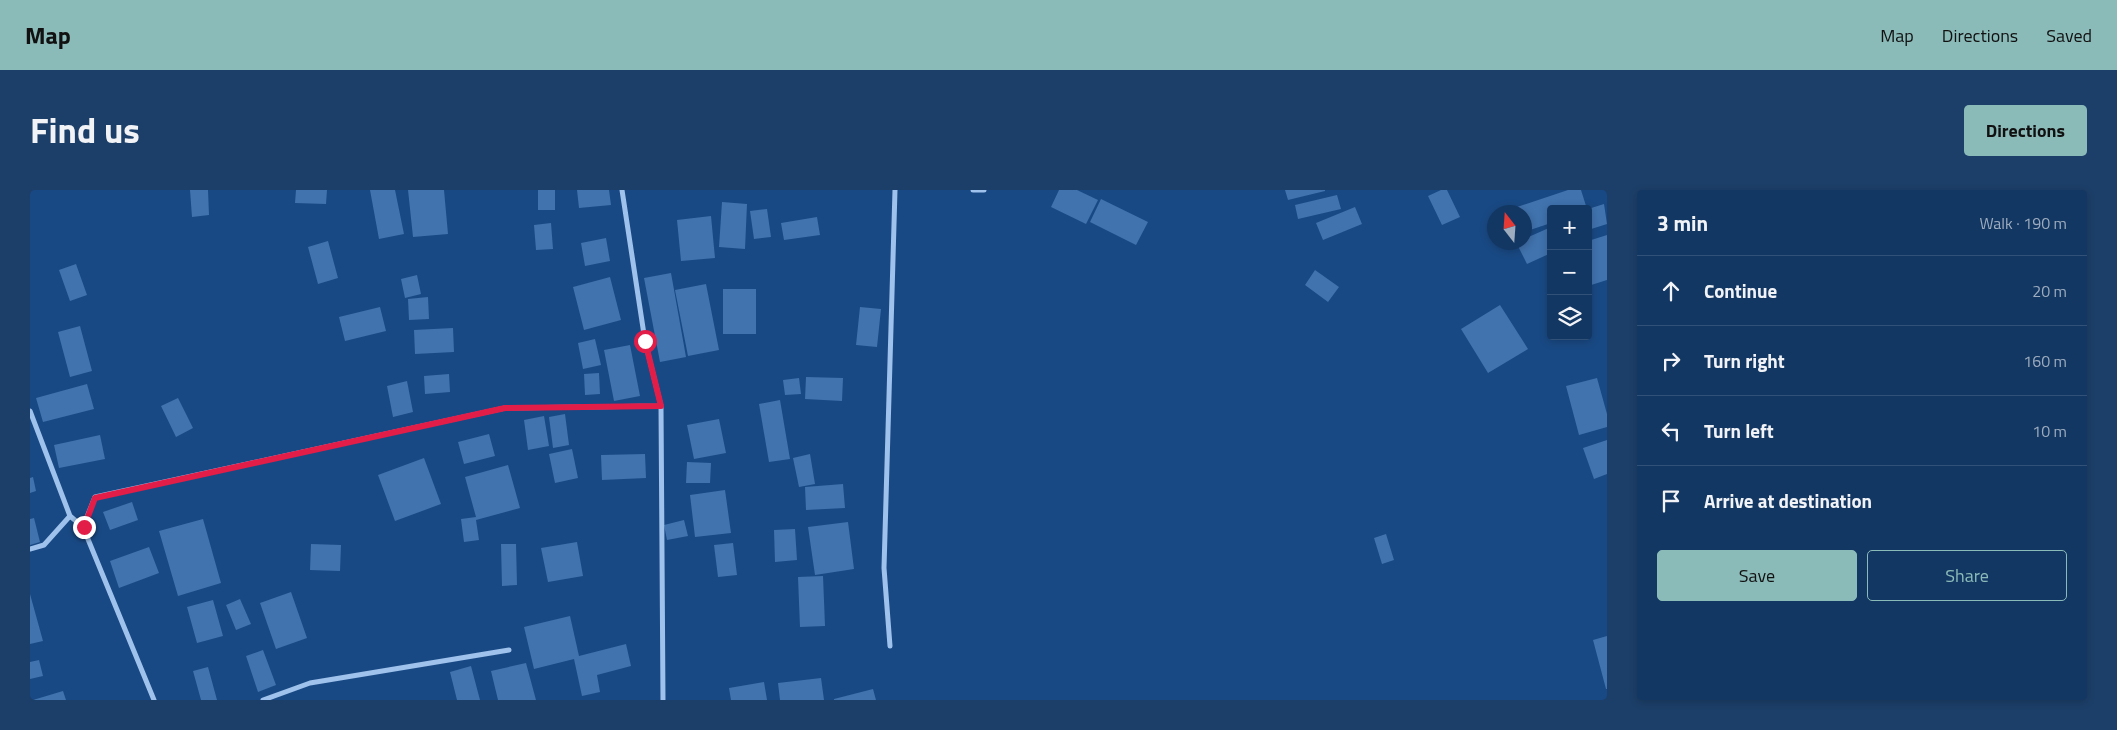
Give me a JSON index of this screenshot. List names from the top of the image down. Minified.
{"north":"top","page":{"header":"Map","nav":["Map","Directions","Saved"],"title":"Find us","buttons":["Directions",["Save","Share"]],"heading":["3 min","Walk · 190 m"],"map_buttons":["+","−"],"list":[["Continue","20 m"],["Turn right","160 m"],["Turn left","10 m"],"Arrive at destination"]}}
